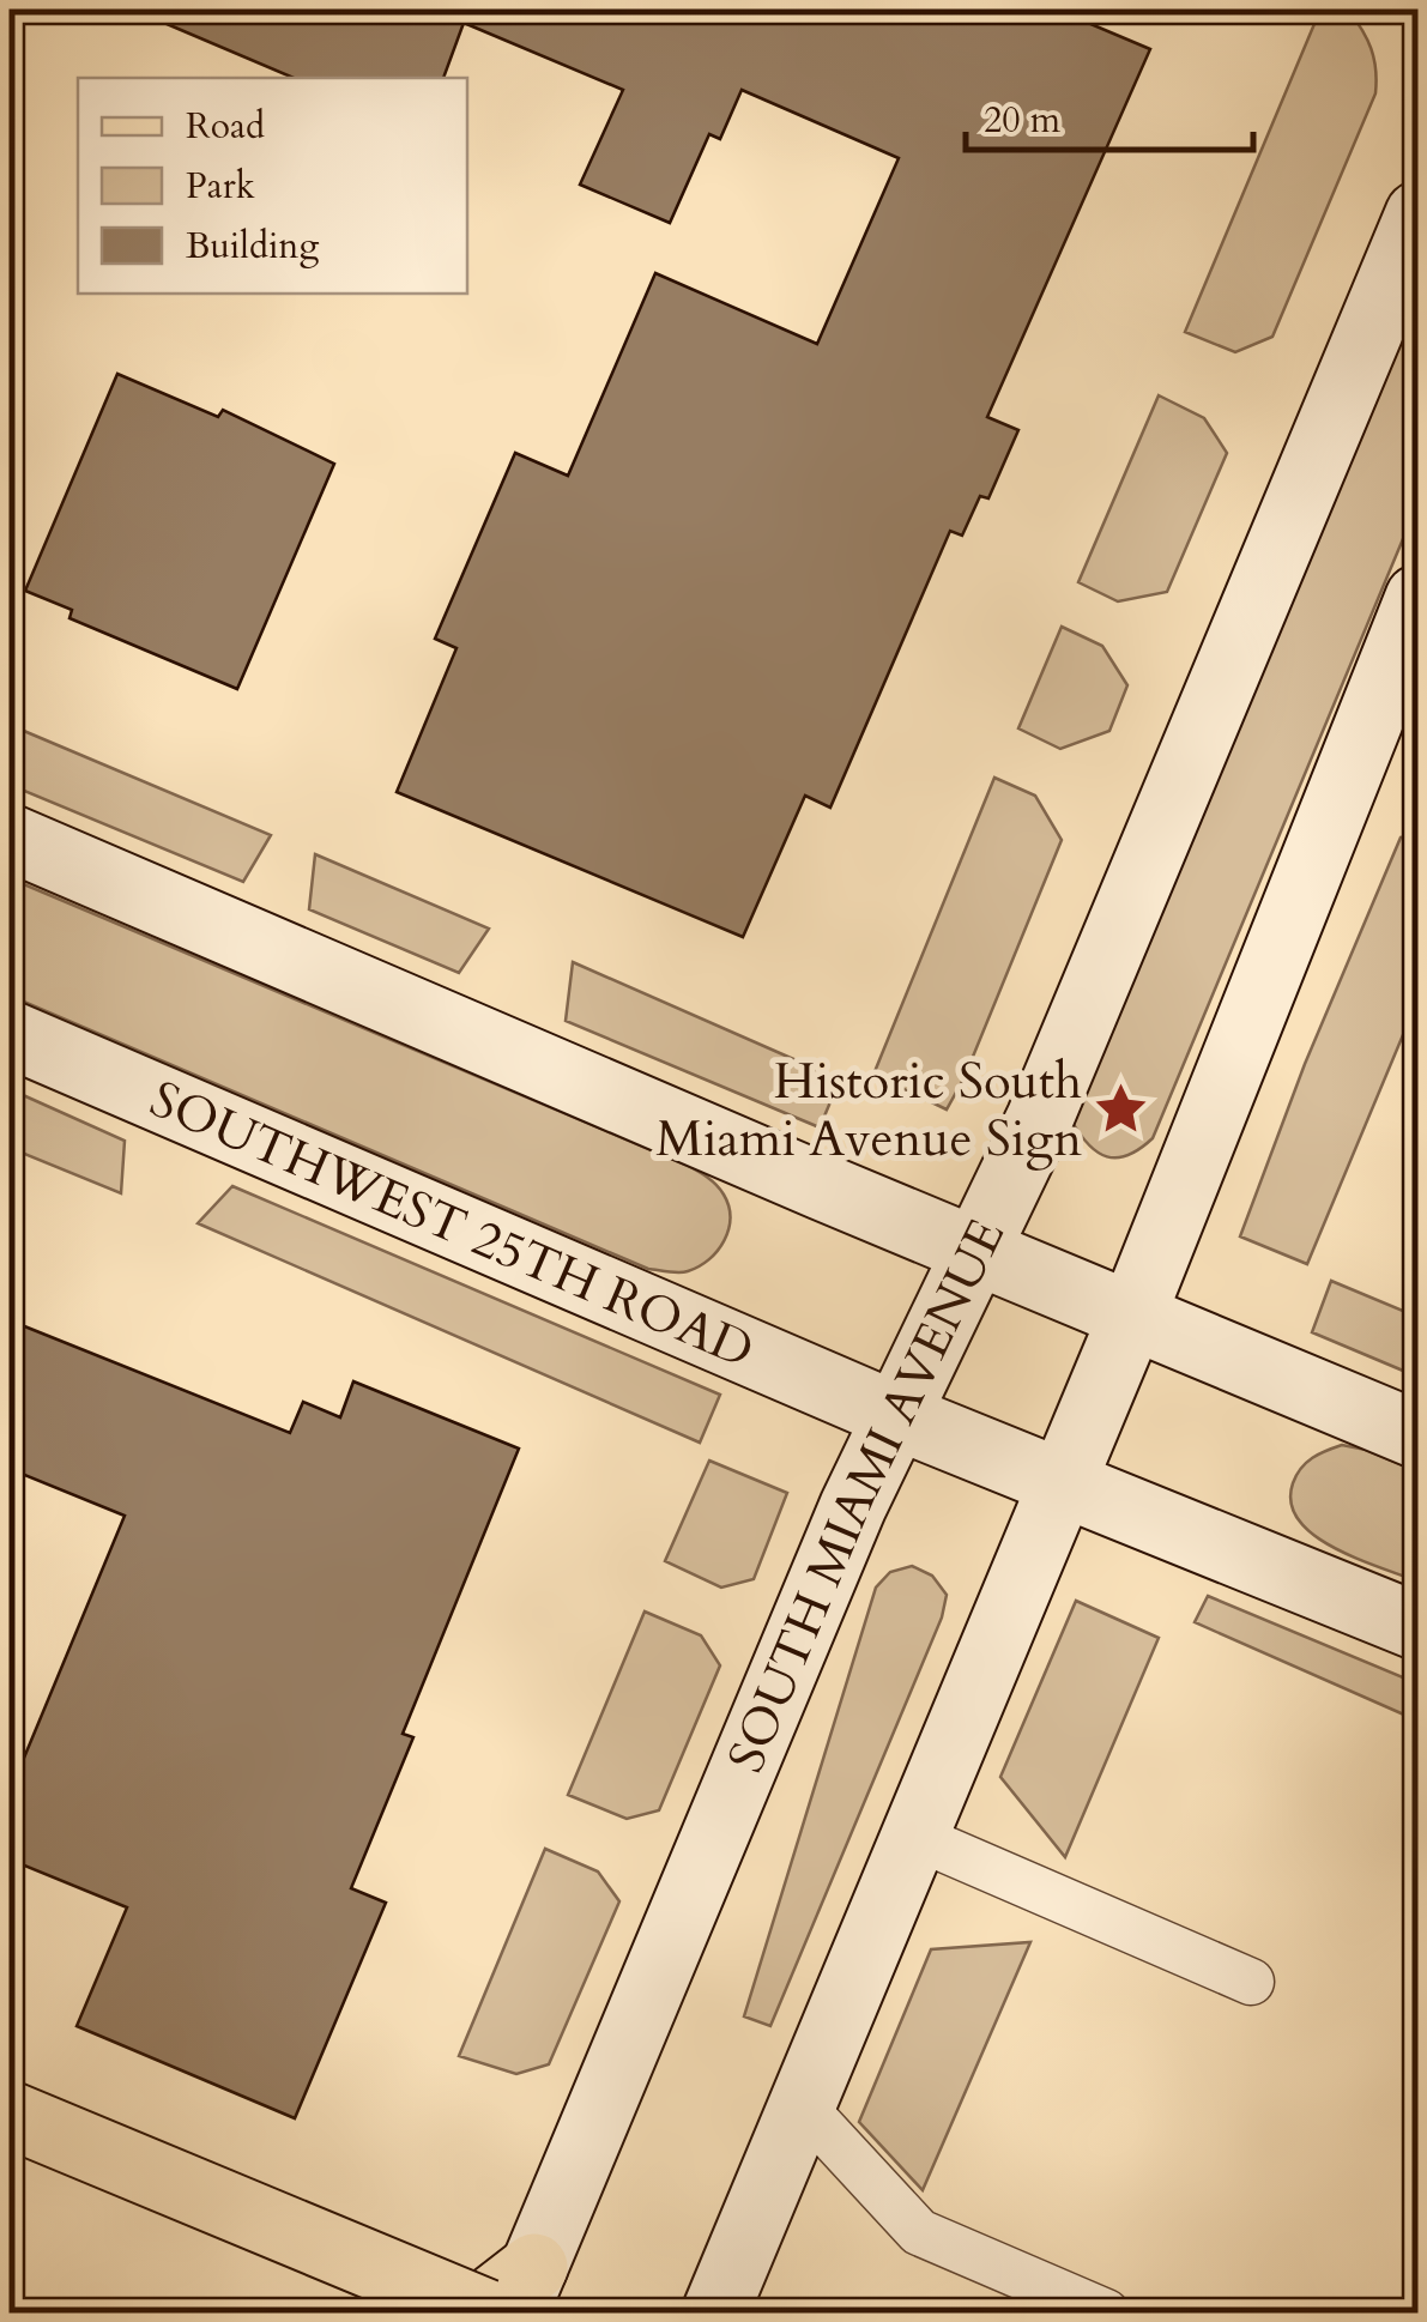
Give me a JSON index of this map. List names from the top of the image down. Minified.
{"streets":{"main road":["SOUTHWEST 25TH ROAD","SOUTH MIAMI AVENUE"]},"crossings":[["SOUTHWEST 25TH ROAD","SOUTH MIAMI AVENUE"]],"places":{"place":["Historic South Miami Avenue Sign"]},"legend":["Road","Park","Building"],"scale_bar":"20 m"}
